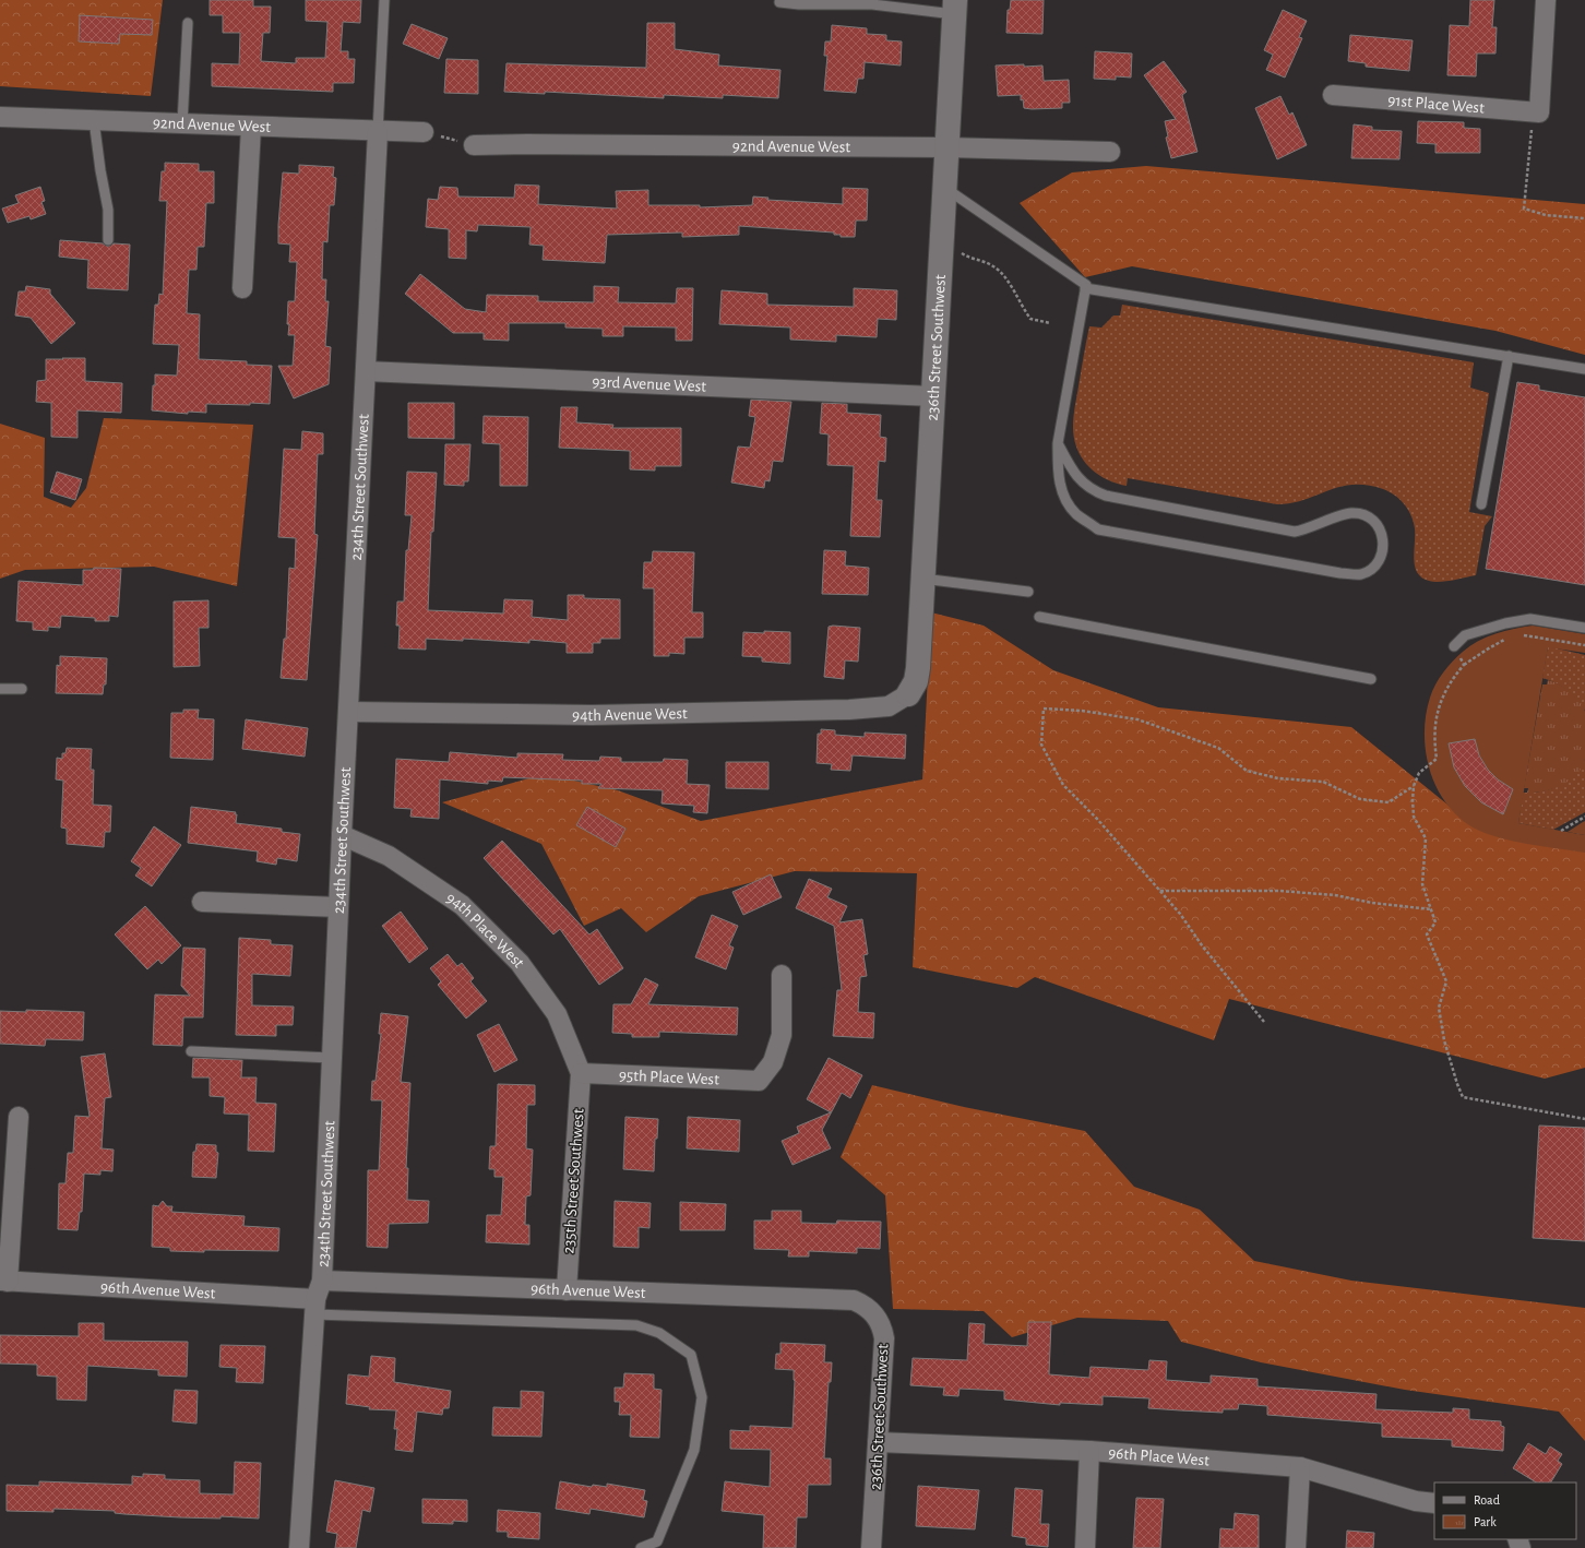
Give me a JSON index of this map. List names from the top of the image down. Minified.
{"streets":{"street":["91st Place West","92nd Avenue West","236th Street Southwest","93rd Avenue West","234th Street Southwest","94th Avenue West","94th Place West","95th Place West","235th Street Southwest","96th Avenue West","96th Place West"]},"crossings":[["92nd Avenue West","236th Street Southwest"],["92nd Avenue West","234th Street Southwest"],["236th Street Southwest","93rd Avenue West"],["236th Street Southwest","94th Avenue West"],["236th Street Southwest","96th Avenue West"],["236th Street Southwest","96th Place West"],["93rd Avenue West","234th Street Southwest"],["234th Street Southwest","94th Avenue West"],["234th Street Southwest","94th Place West"],["234th Street Southwest","96th Avenue West"],["94th Place West","95th Place West"],["94th Place West","235th Street Southwest"],["95th Place West","235th Street Southwest"],["235th Street Southwest","96th Avenue West"]],"legend":["Road","Park"]}
